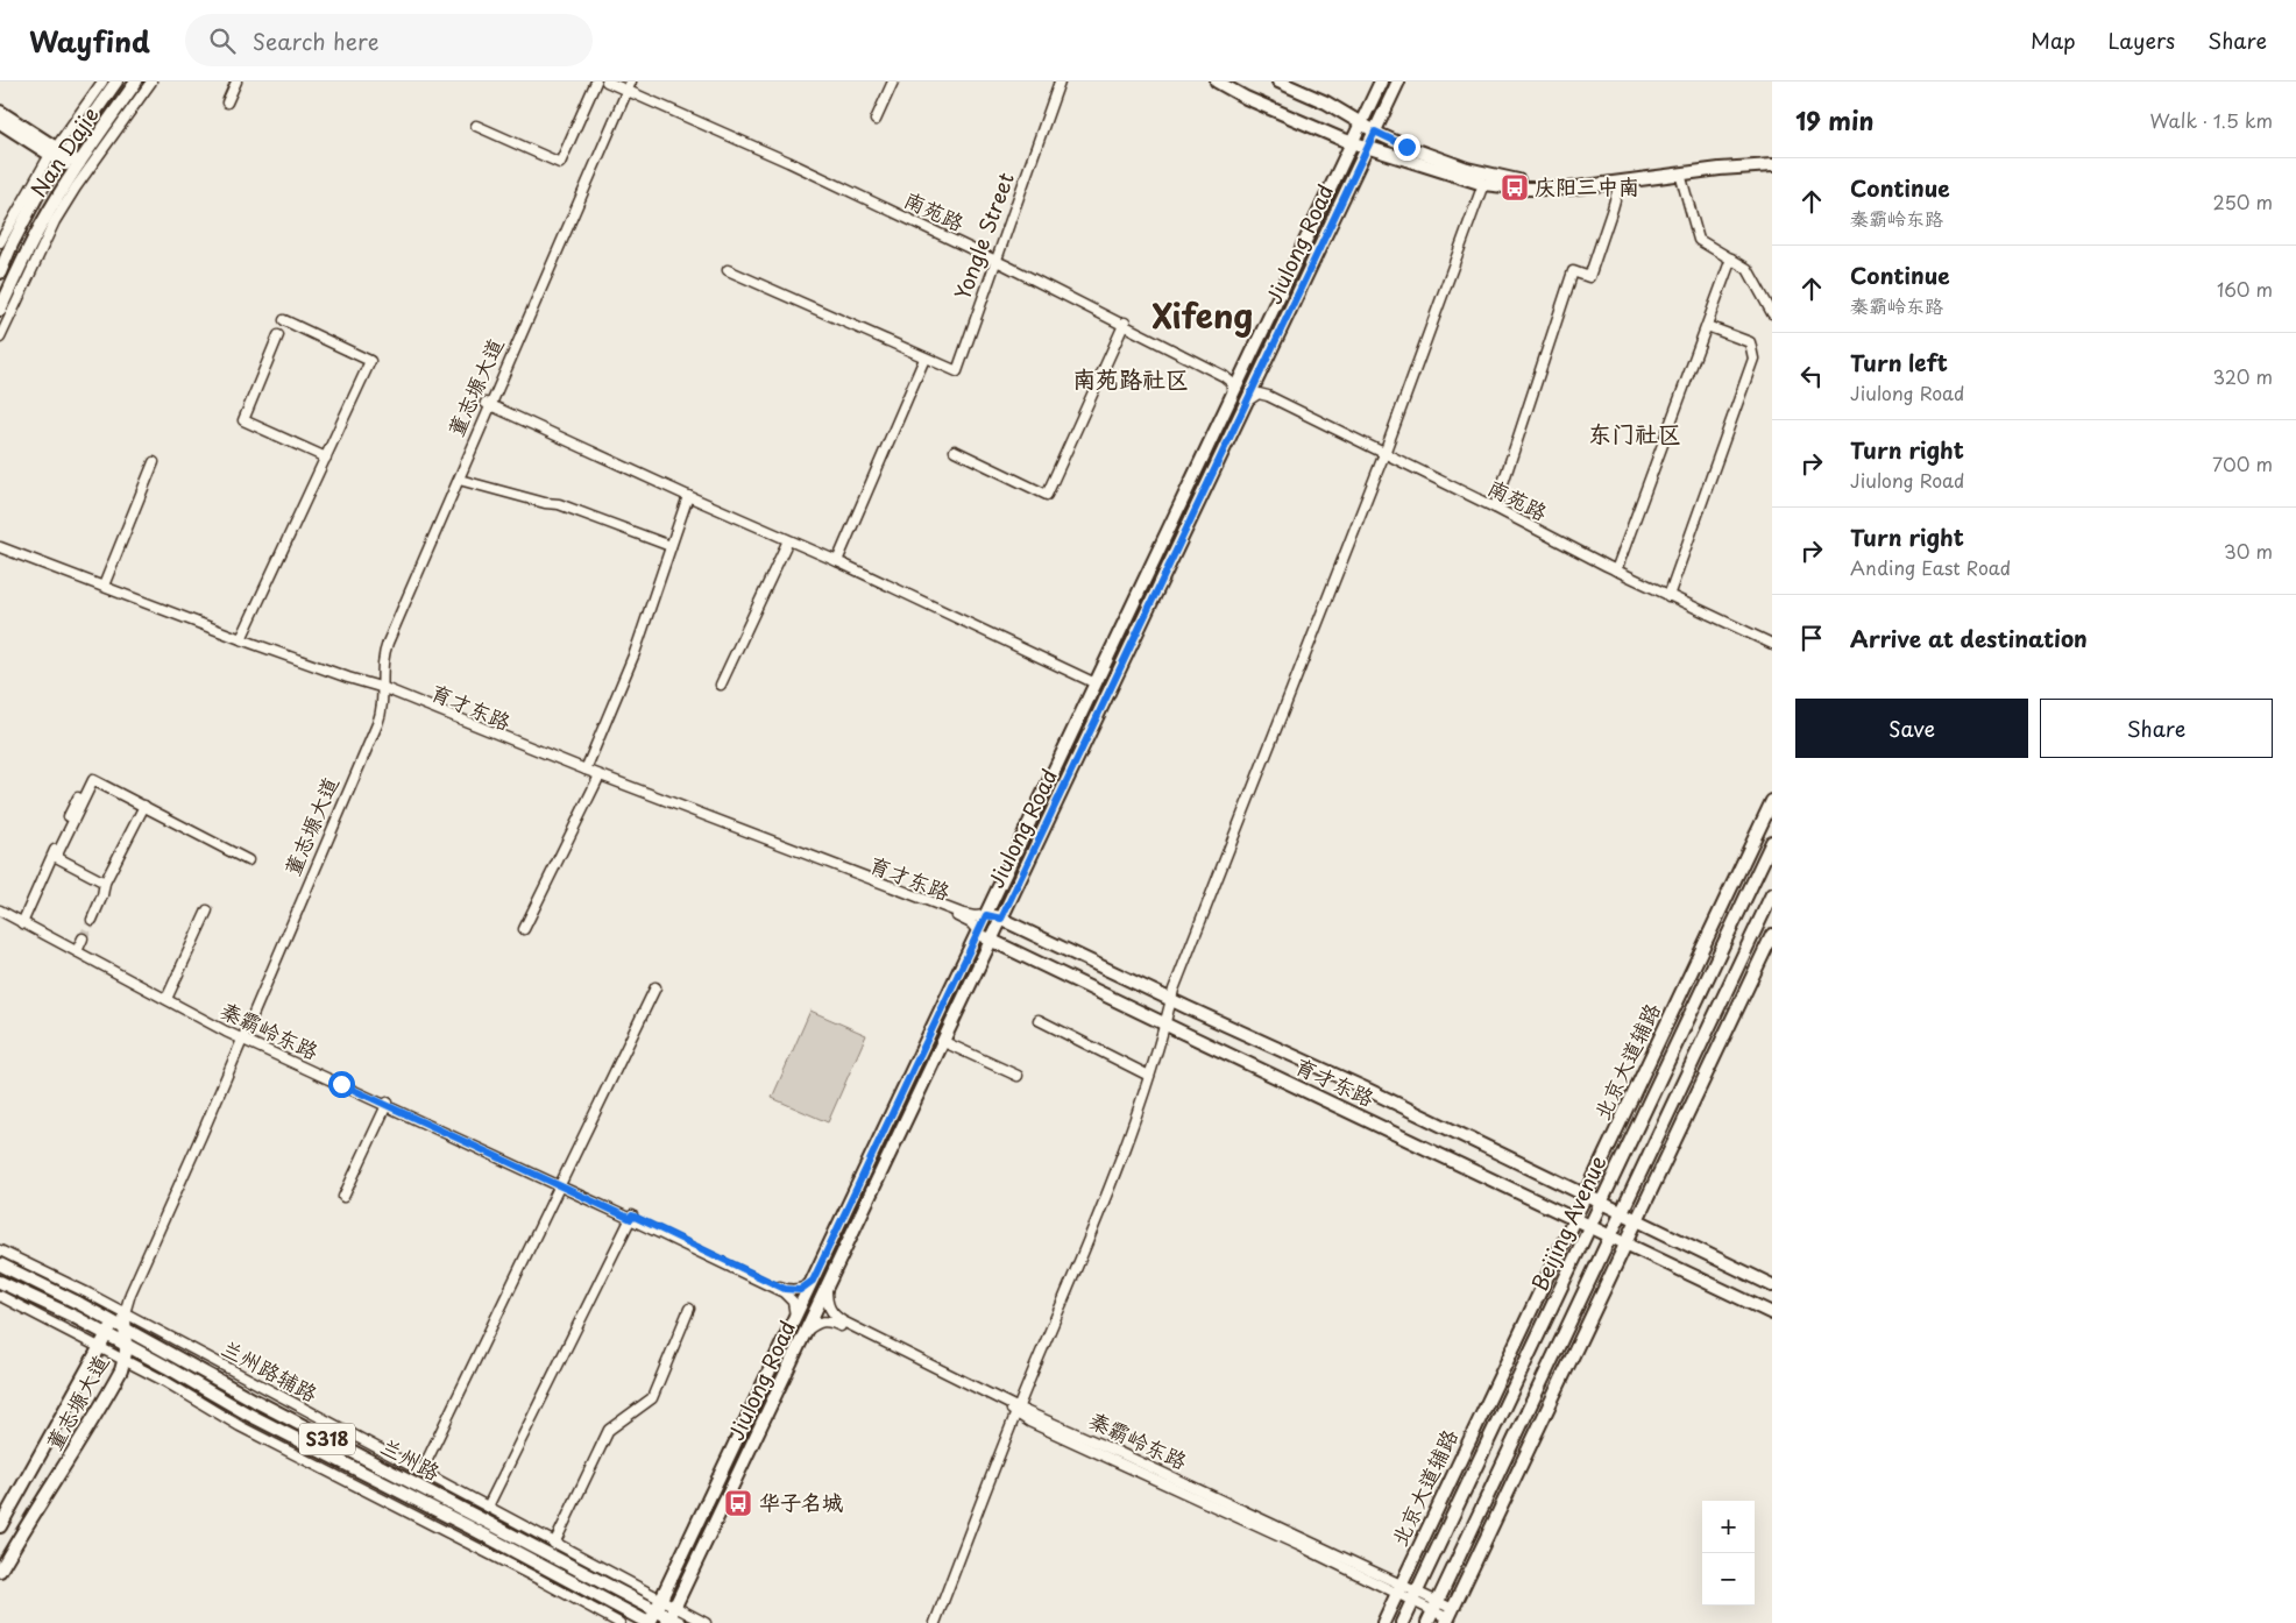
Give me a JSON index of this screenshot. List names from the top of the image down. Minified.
{"streets":{"main road":["Nan Dajie","Jiulong Road","董志塬大道","育才东路","北京大道辅路","Beijing Avenue","S318","兰州路"],"street":["南苑路","Yongle Street","秦霸岭东路","兰州路辅路"]},"crossings":[["南苑路","Yongle Street"],["南苑路","Jiulong Road"],["南苑路","董志塬大道"],["Jiulong Road","育才东路"],["Jiulong Road","秦霸岭东路"],["Jiulong Road","兰州路辅路"],["Jiulong Road","兰州路"],["董志塬大道","育才东路"],["董志塬大道","秦霸岭东路"],["董志塬大道","兰州路辅路"],["董志塬大道","兰州路"],["育才东路","北京大道辅路"],["育才东路","Beijing Avenue"],["秦霸岭东路","北京大道辅路"],["秦霸岭东路","Beijing Avenue"],["兰州路辅路","兰州路"]],"districts":["Xifeng","南苑路社区","东门社区"],"places":{"bus stop":["庆阳三中南","华子名城"]},"page":{"header":"Wayfind","search":"Search here","nav":["Map","Layers","Share"],"heading":["19 min","Walk · 1.5 km"],"list":[["Continue","秦霸岭东路","250 m"],["Continue","秦霸岭东路","160 m"],["Turn left","Jiulong Road","320 m"],["Turn right","Jiulong Road","700 m"],["Turn right","Anding East Road","30 m"],"Arrive at destination"],"buttons":["Save","Share"],"map_buttons":["+","−"]}}
